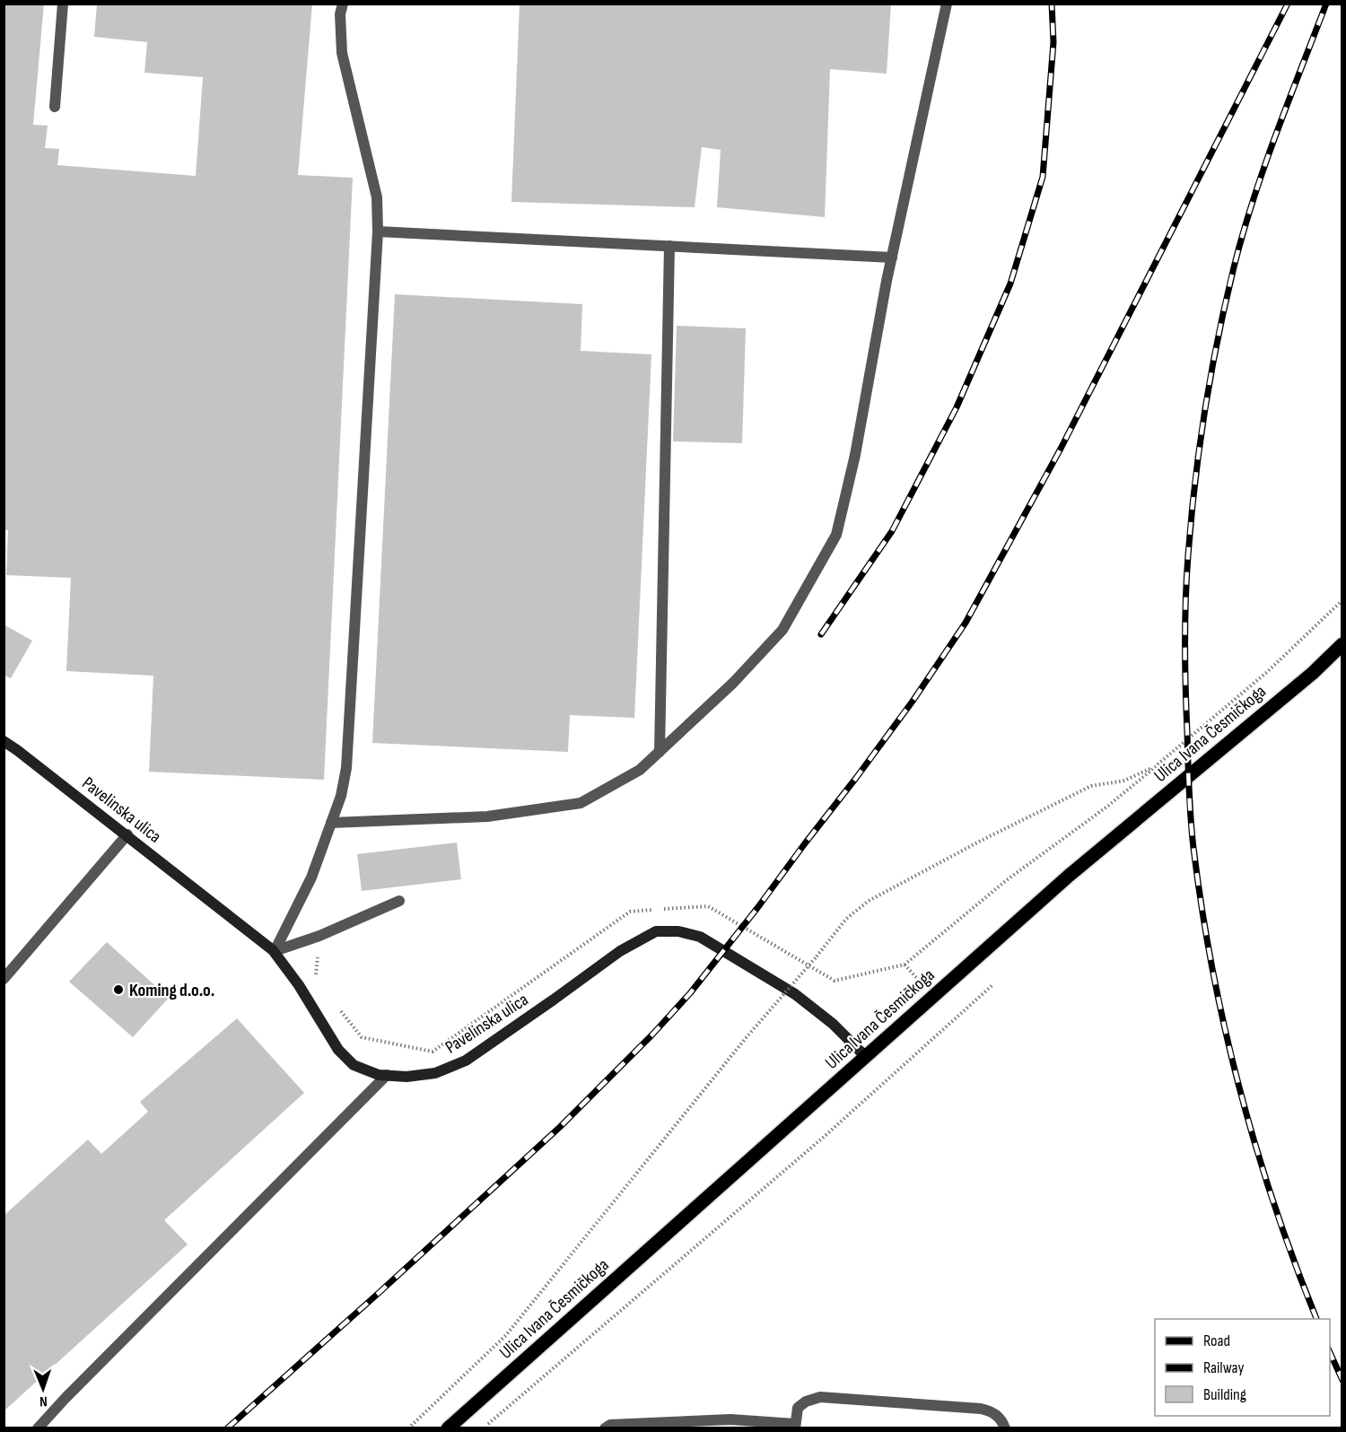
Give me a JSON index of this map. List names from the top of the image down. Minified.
{"streets":{"main road":["Ulica Ivana Česmičkoga","Pavelinska ulica"]},"crossings":[["Ulica Ivana Česmičkoga","Pavelinska ulica"]],"places":["Koming d.o.o."],"legend":["Road","Railway","Building"],"north":"bottom"}
